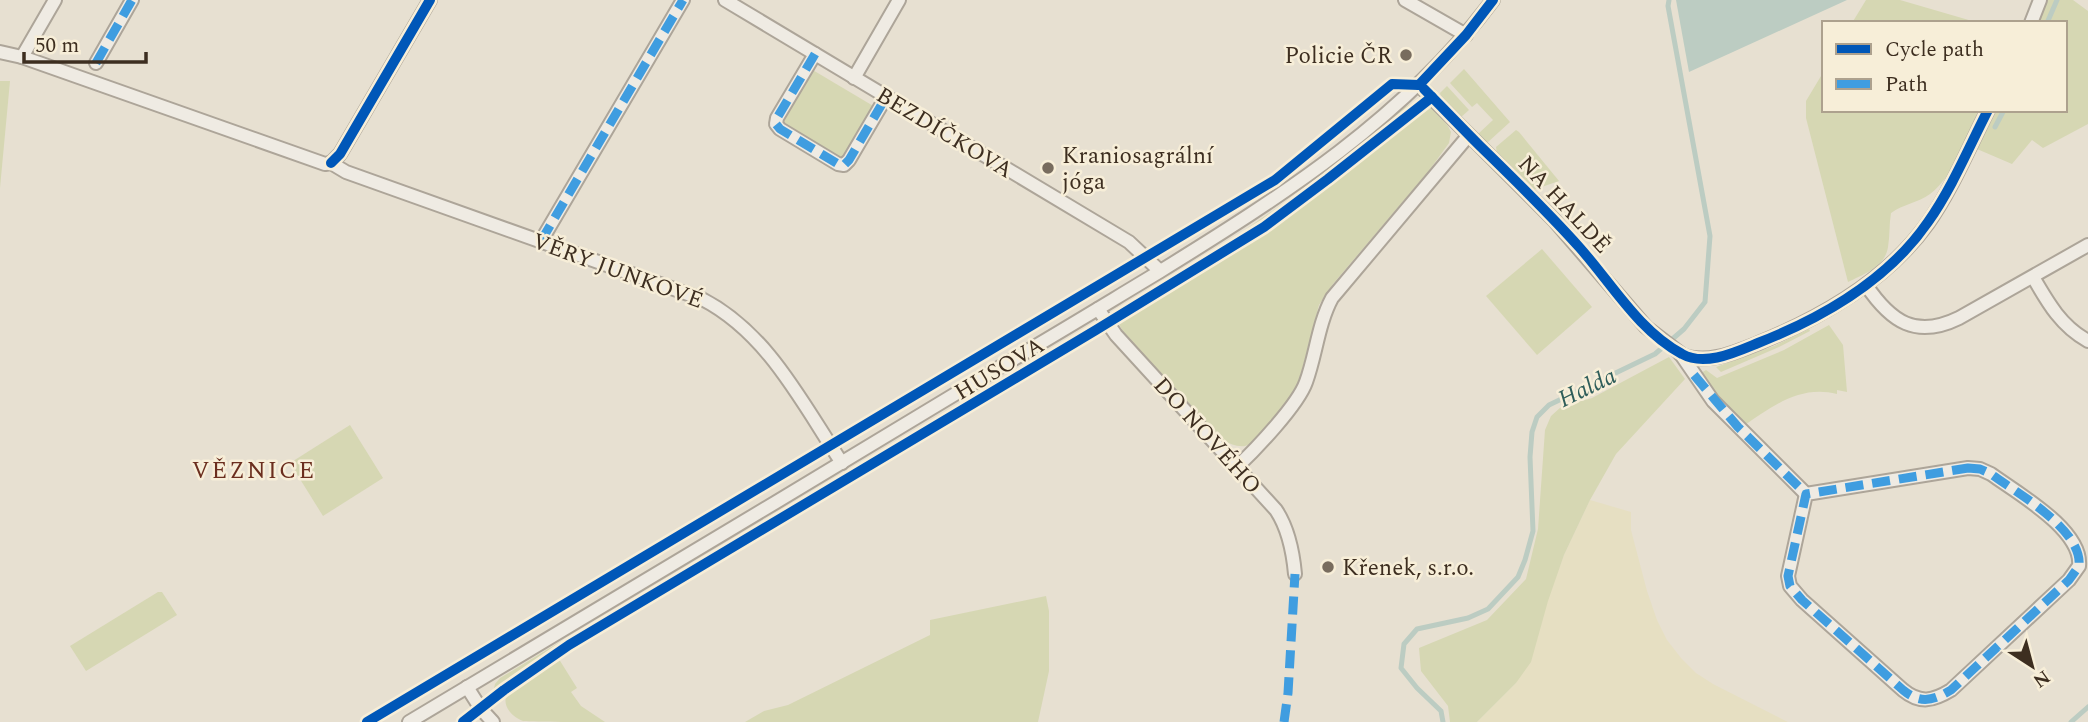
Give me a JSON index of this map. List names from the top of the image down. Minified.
{"streets":{"street":["BEZDÍČKOVA","NA HALDĚ","VĚRY JUNKOVÉ","HUSOVA","DO NOVÉHO"]},"crossings":[["BEZDÍČKOVA","HUSOVA"],["NA HALDĚ","HUSOVA"],["VĚRY JUNKOVÉ","HUSOVA"],["HUSOVA","DO NOVÉHO"]],"districts":["VĚZNICE"],"water":["Halda"],"places":["Policie ČR","Kraniosagrální jóga","Křenek, s.r.o."],"legend":["Cycle path","Path"],"scale_bar":"50 m","north":"bottom right"}
